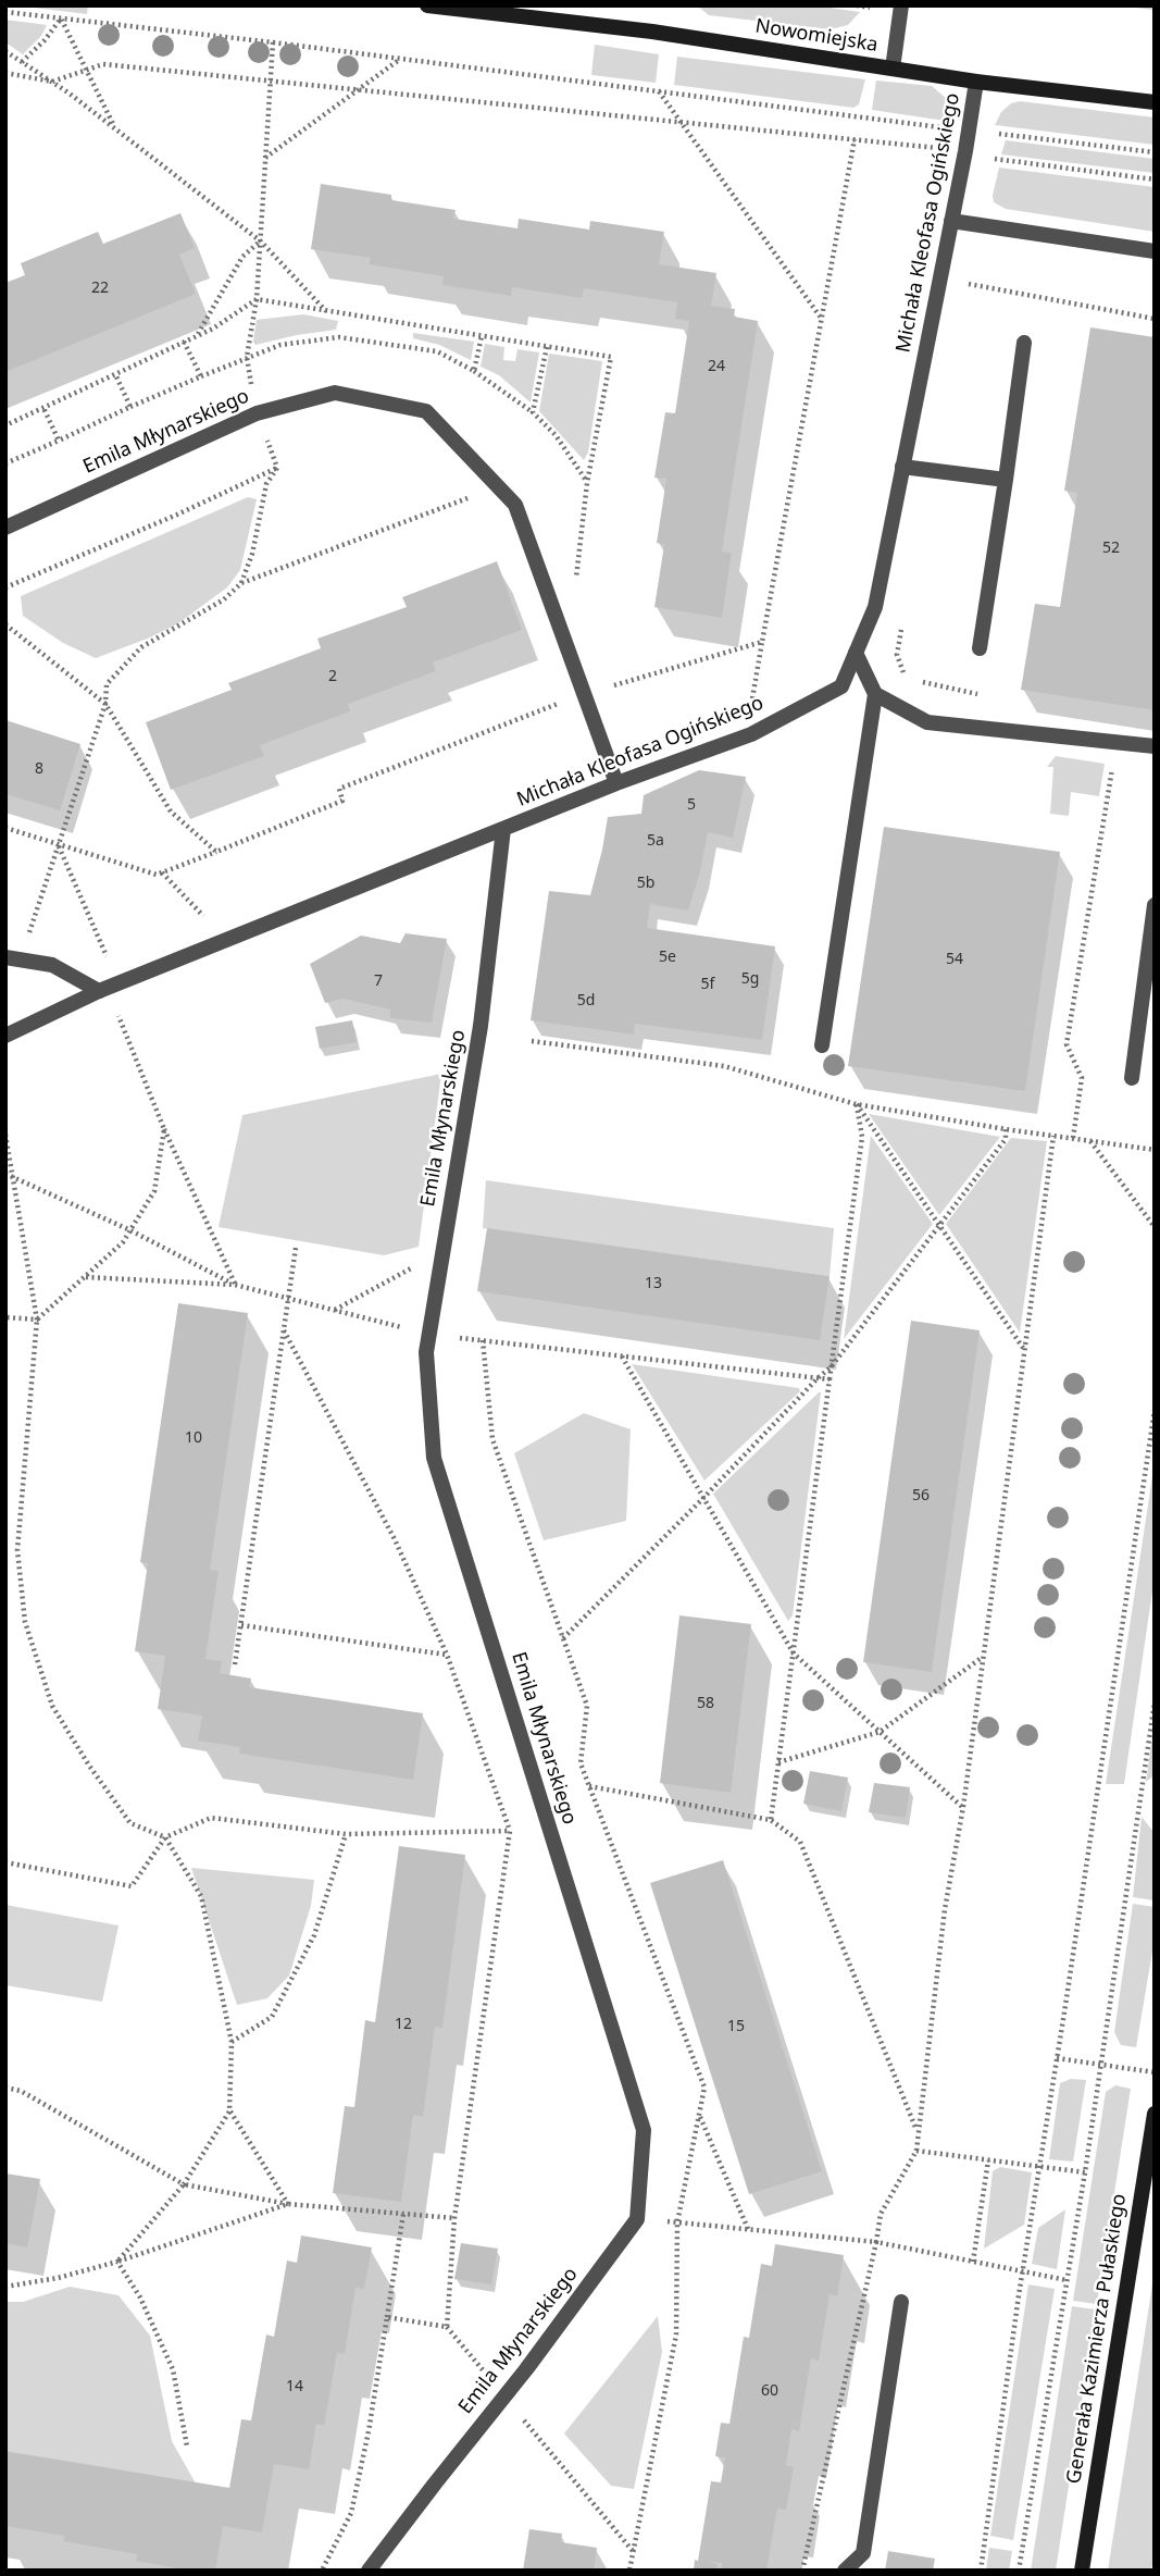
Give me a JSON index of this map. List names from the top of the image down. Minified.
{"streets":{"street":["Nowomiejska","Michała Kleofasa Ogińskiego","Emila Młynarskiego","Generała Kazimierza Pułaskiego"]},"crossings":[["Nowomiejska","Michała Kleofasa Ogińskiego"],["Michała Kleofasa Ogińskiego","Emila Młynarskiego"]],"house_numbers":["22","24","52","2","8","5","5a","5b","5e","54","5g","7","5f","5d","13","10","56","58","12","15","14","60"]}
